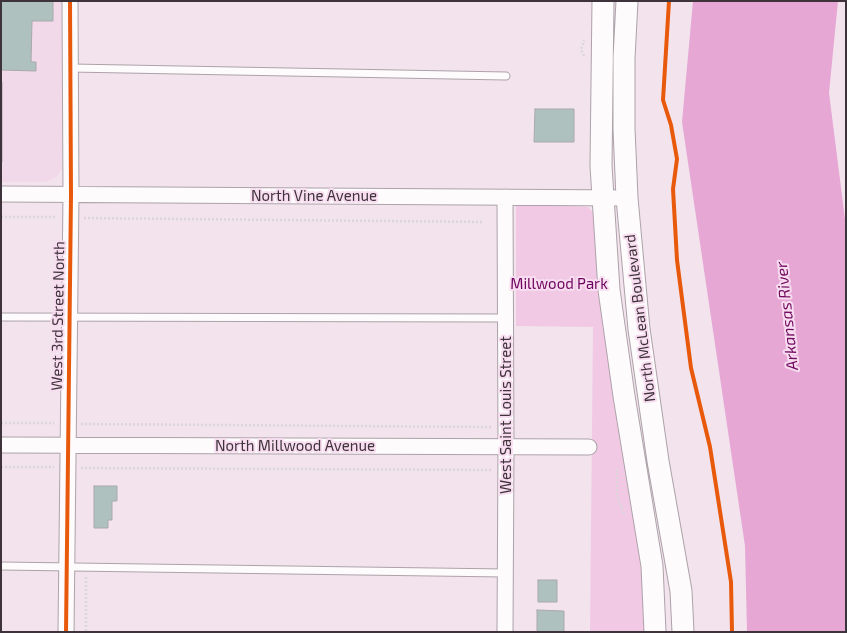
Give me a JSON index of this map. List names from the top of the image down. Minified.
{"streets":{"main road":["North McLean Boulevard"],"street":["North Vine Avenue","West 3rd Street North","West Saint Louis Street","North Millwood Avenue"]},"crossings":[["North Vine Avenue","West 3rd Street North"],["North Vine Avenue","North McLean Boulevard"],["North Vine Avenue","West Saint Louis Street"],["West 3rd Street North","North Millwood Avenue"],["West Saint Louis Street","North Millwood Avenue"]],"water":["Arkansas River"],"parks":["Millwood Park"]}
